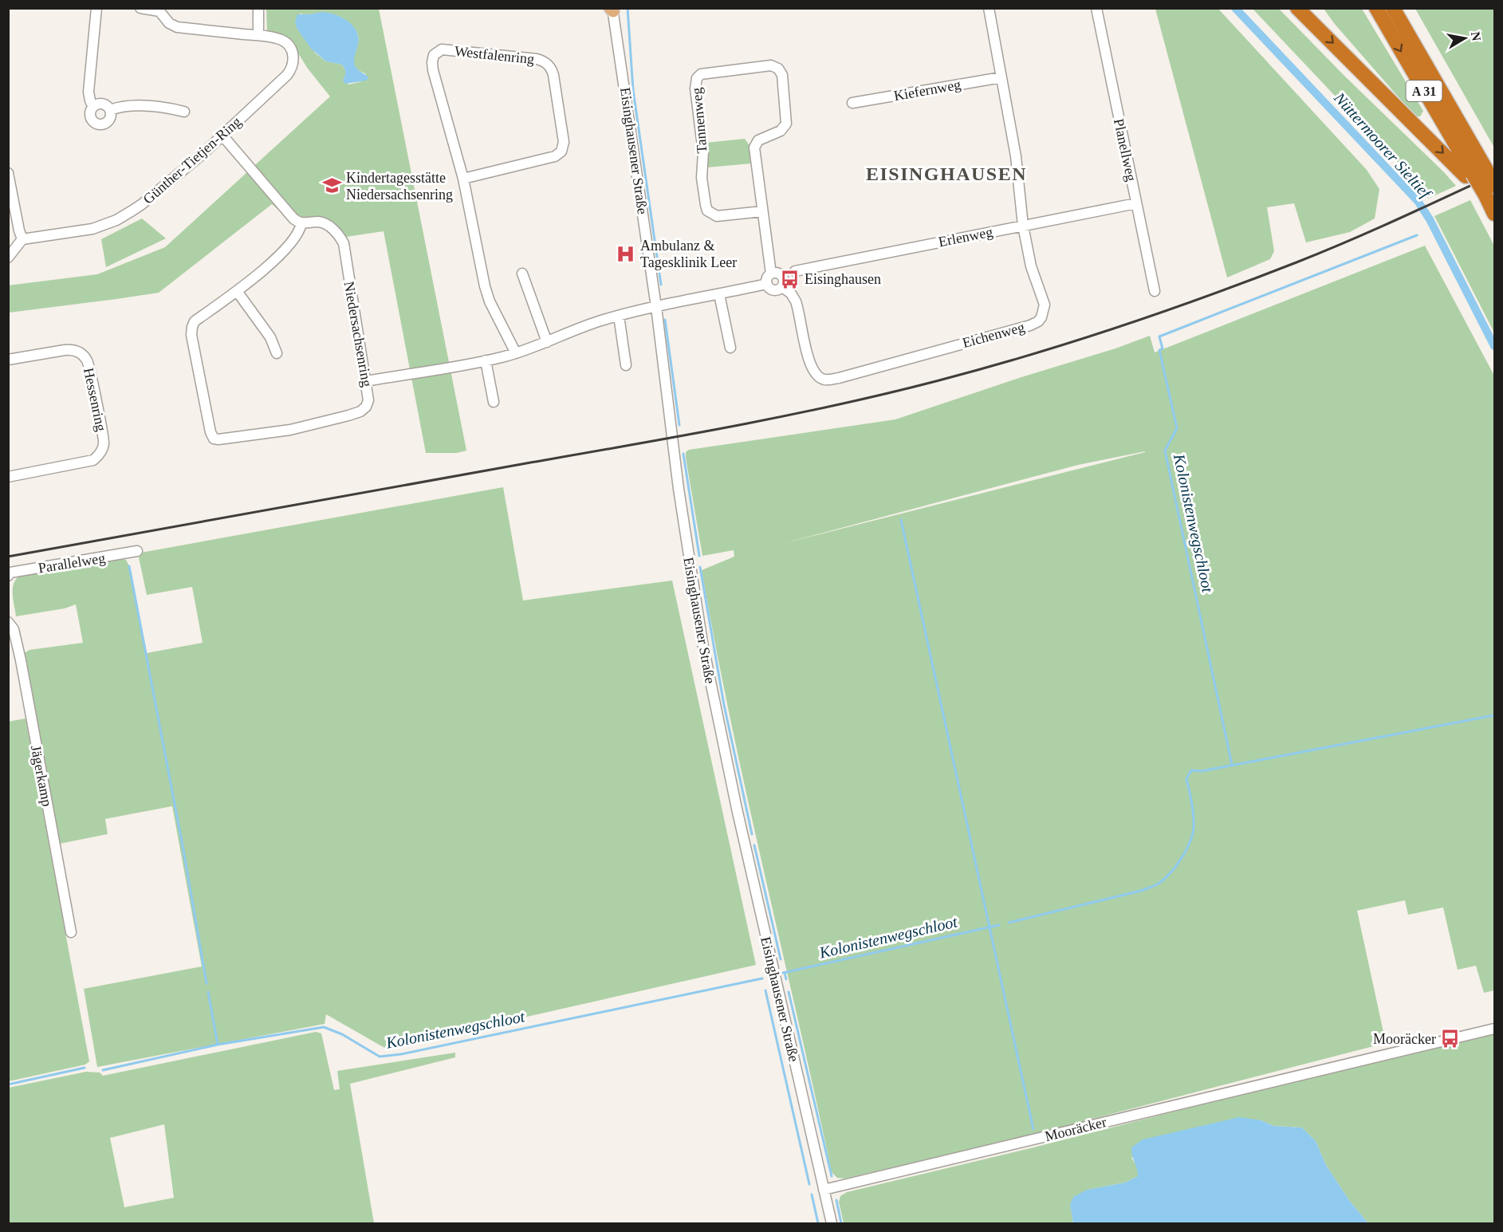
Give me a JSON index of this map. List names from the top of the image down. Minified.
{"streets":{"highway":["A 31"],"street":["Westfalenring","Kiefernweg","Tannenweg","Planellweg","Eisinghausener Straße","Günther-Tietjen-Ring","Erlenweg","Niedersachsenring","Eichenweg","Hessenring","Parallelweg","Jägerkamp","Mooräcker"]},"crossings":[["Kiefernweg","Eichenweg"],["Tannenweg","Eichenweg"],["Planellweg","Erlenweg"],["Eisinghausener Straße","Mooräcker"],["Erlenweg","Eichenweg"]],"districts":["EISINGHAUSEN"],"water":["Nüttermoorer Sieltief","Kolonistenwegschloot"],"places":{"school or university":["Kindertagesstätte Niedersachsenring"],"hospital":["Ambulanz & Tagesklinik Leer"],"bus stop":["Eisinghausen","Mooräcker"]},"north":"right"}
